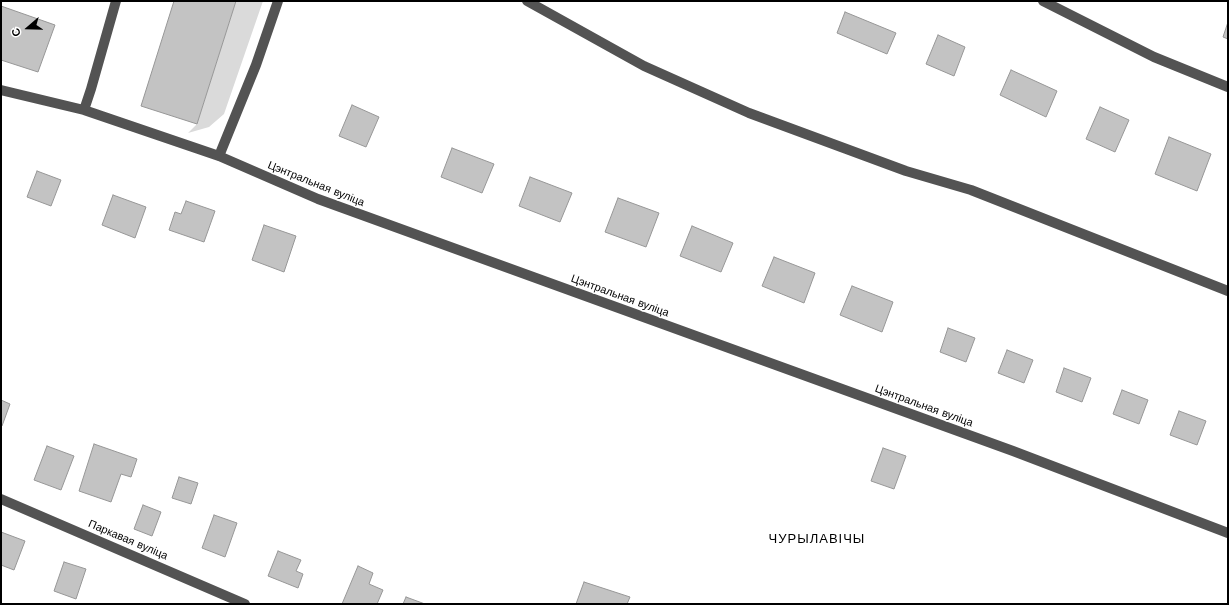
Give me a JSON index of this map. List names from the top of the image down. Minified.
{"streets":{"street":["Цэнтральная вуліца","Паркавая вуліца"]},"districts":["ЧУРЫЛАВІЧЫ"],"north":"left"}
